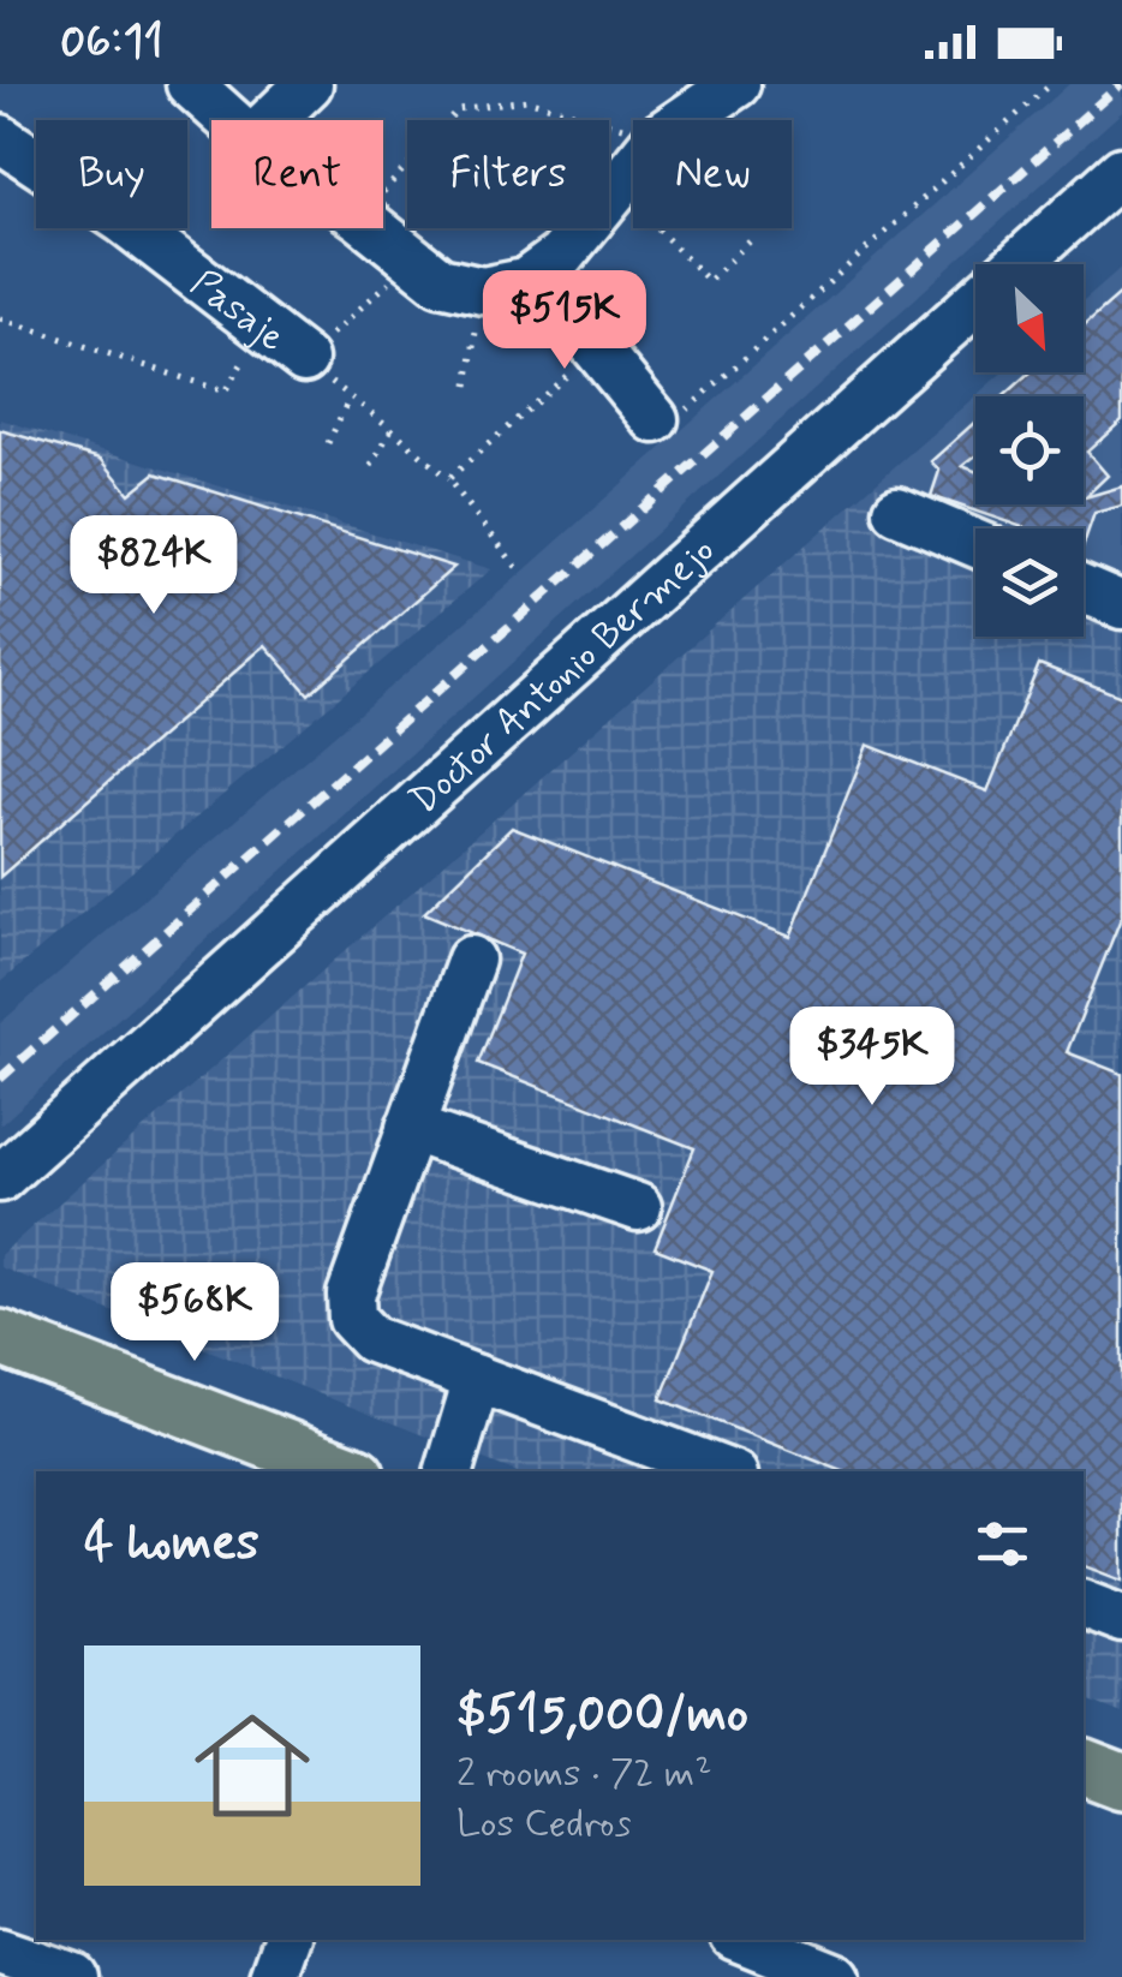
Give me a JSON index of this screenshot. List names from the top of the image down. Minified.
{"streets":{"street":["Pasaje","Doctor Antonio Bermejo"]},"north":"bottom right","page":{"status":"06:11","chip":["Buy","Rent","Filters","New"],"price":["$515K","$824K","$345K","$568K"],"heading":"4 homes","list":[{"name":"$515,000/mo","note":"2 rooms · 72 m² · Los Cedros"}]}}
